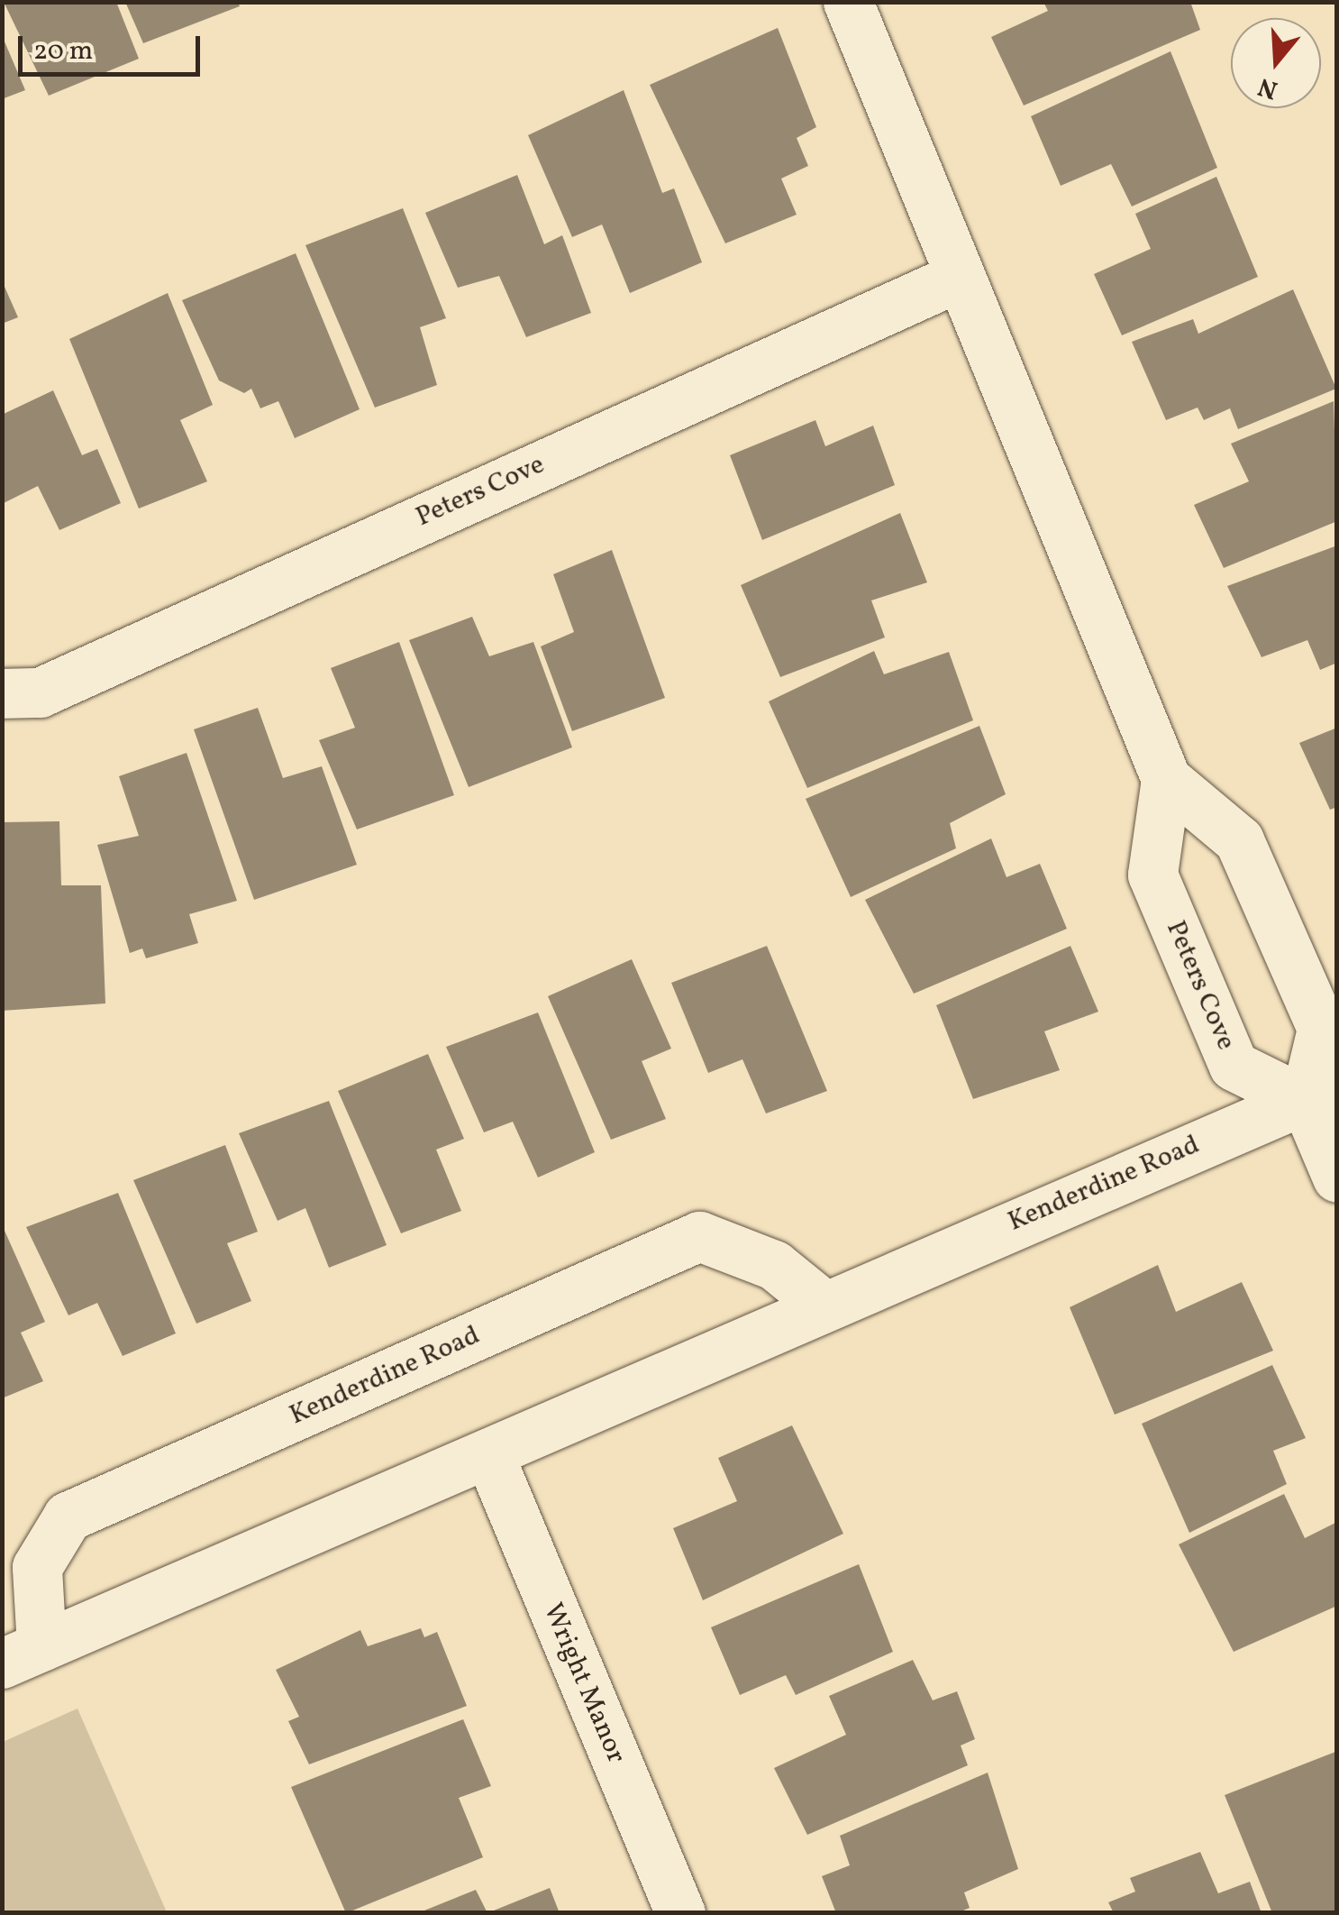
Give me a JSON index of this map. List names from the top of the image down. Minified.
{"streets":{"street":["Peters Cove","Kenderdine Road","Wright Manor"]},"crossings":[["Peters Cove","Kenderdine Road"],["Kenderdine Road","Wright Manor"]],"scale_bar":"20 m","north":"bottom"}
